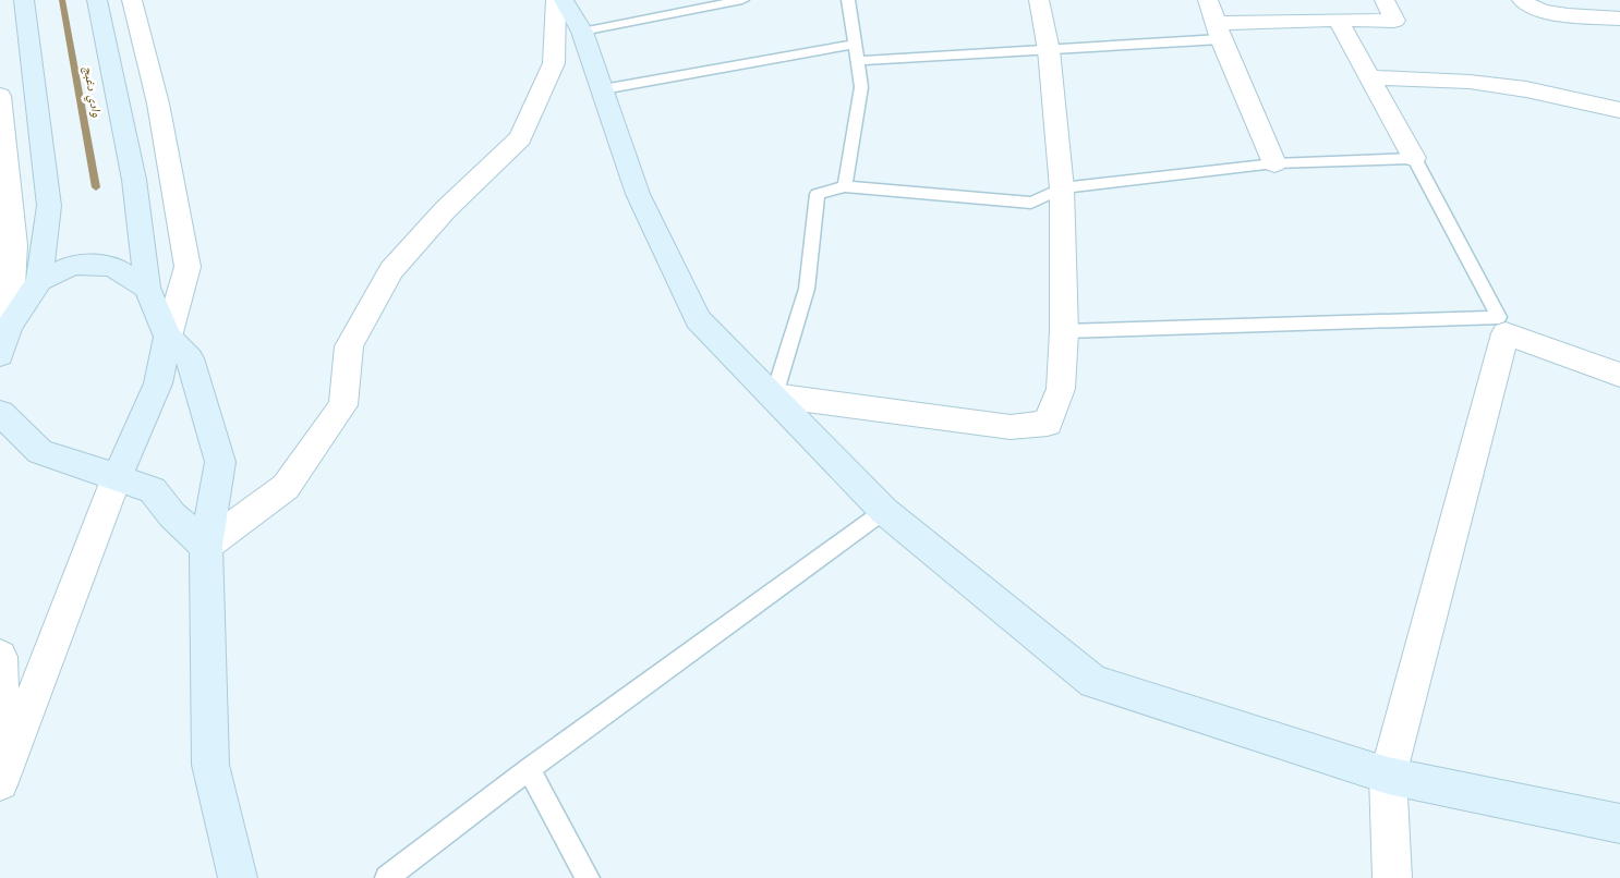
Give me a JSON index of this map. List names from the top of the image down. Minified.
{"water":["وادي دغبج"]}
